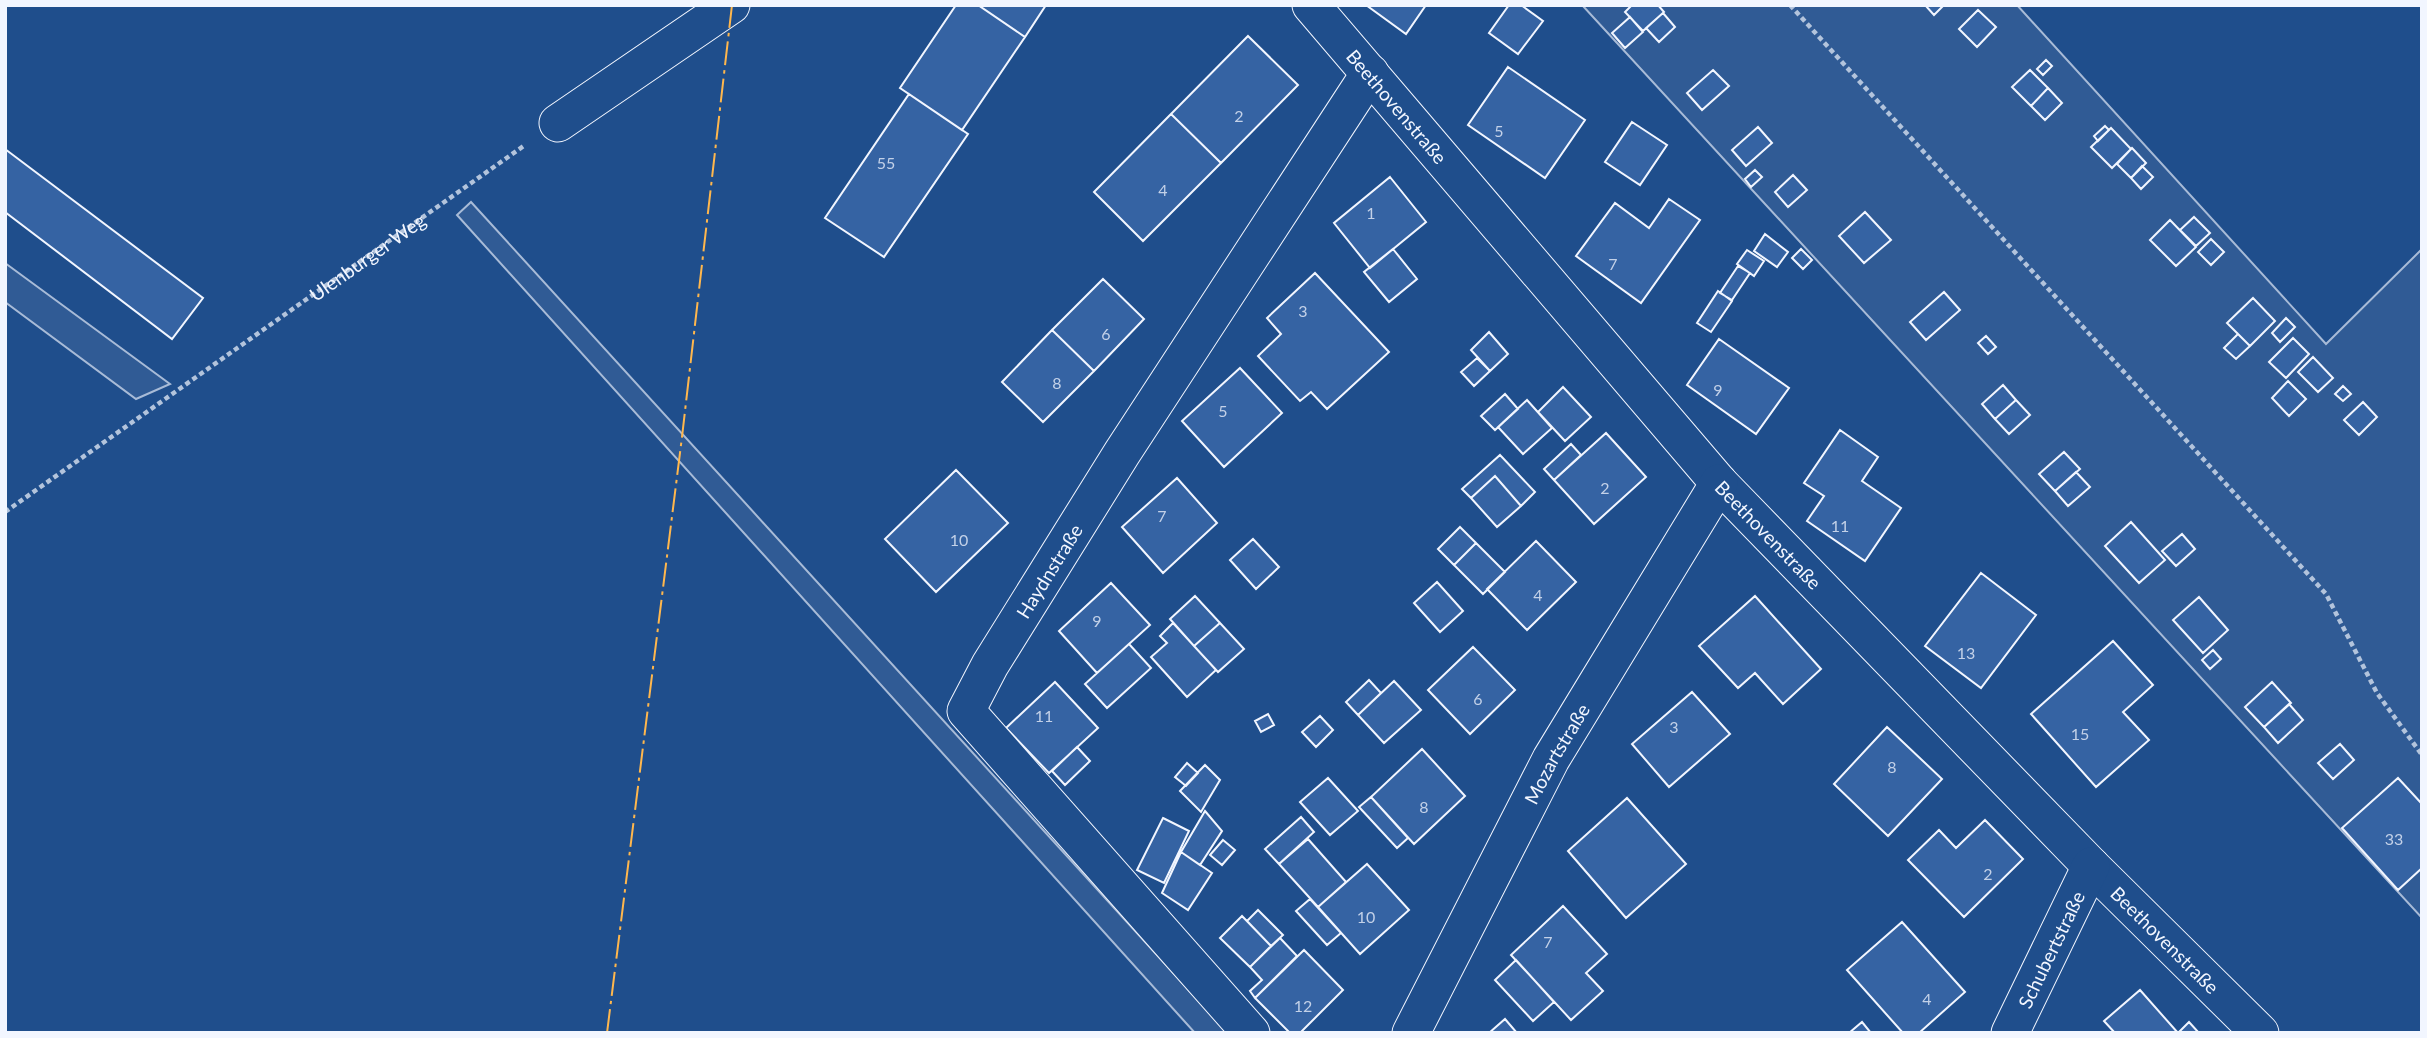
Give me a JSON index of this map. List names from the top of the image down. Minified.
{"streets":{"street":["Beethovenstraße","Haydnstraße","Mozartstraße","Schubertstraße"],"path":["Ulenburger Weg"]},"crossings":[["Beethovenstraße","Haydnstraße"],["Beethovenstraße","Mozartstraße"],["Beethovenstraße","Schubertstraße"]],"house_numbers":["2","5","55","4","1","7","3","6","8","9","5","2","7","11","10","4","9","13","6","11","3","15","8","8","33","2","10","7","4","12"]}
